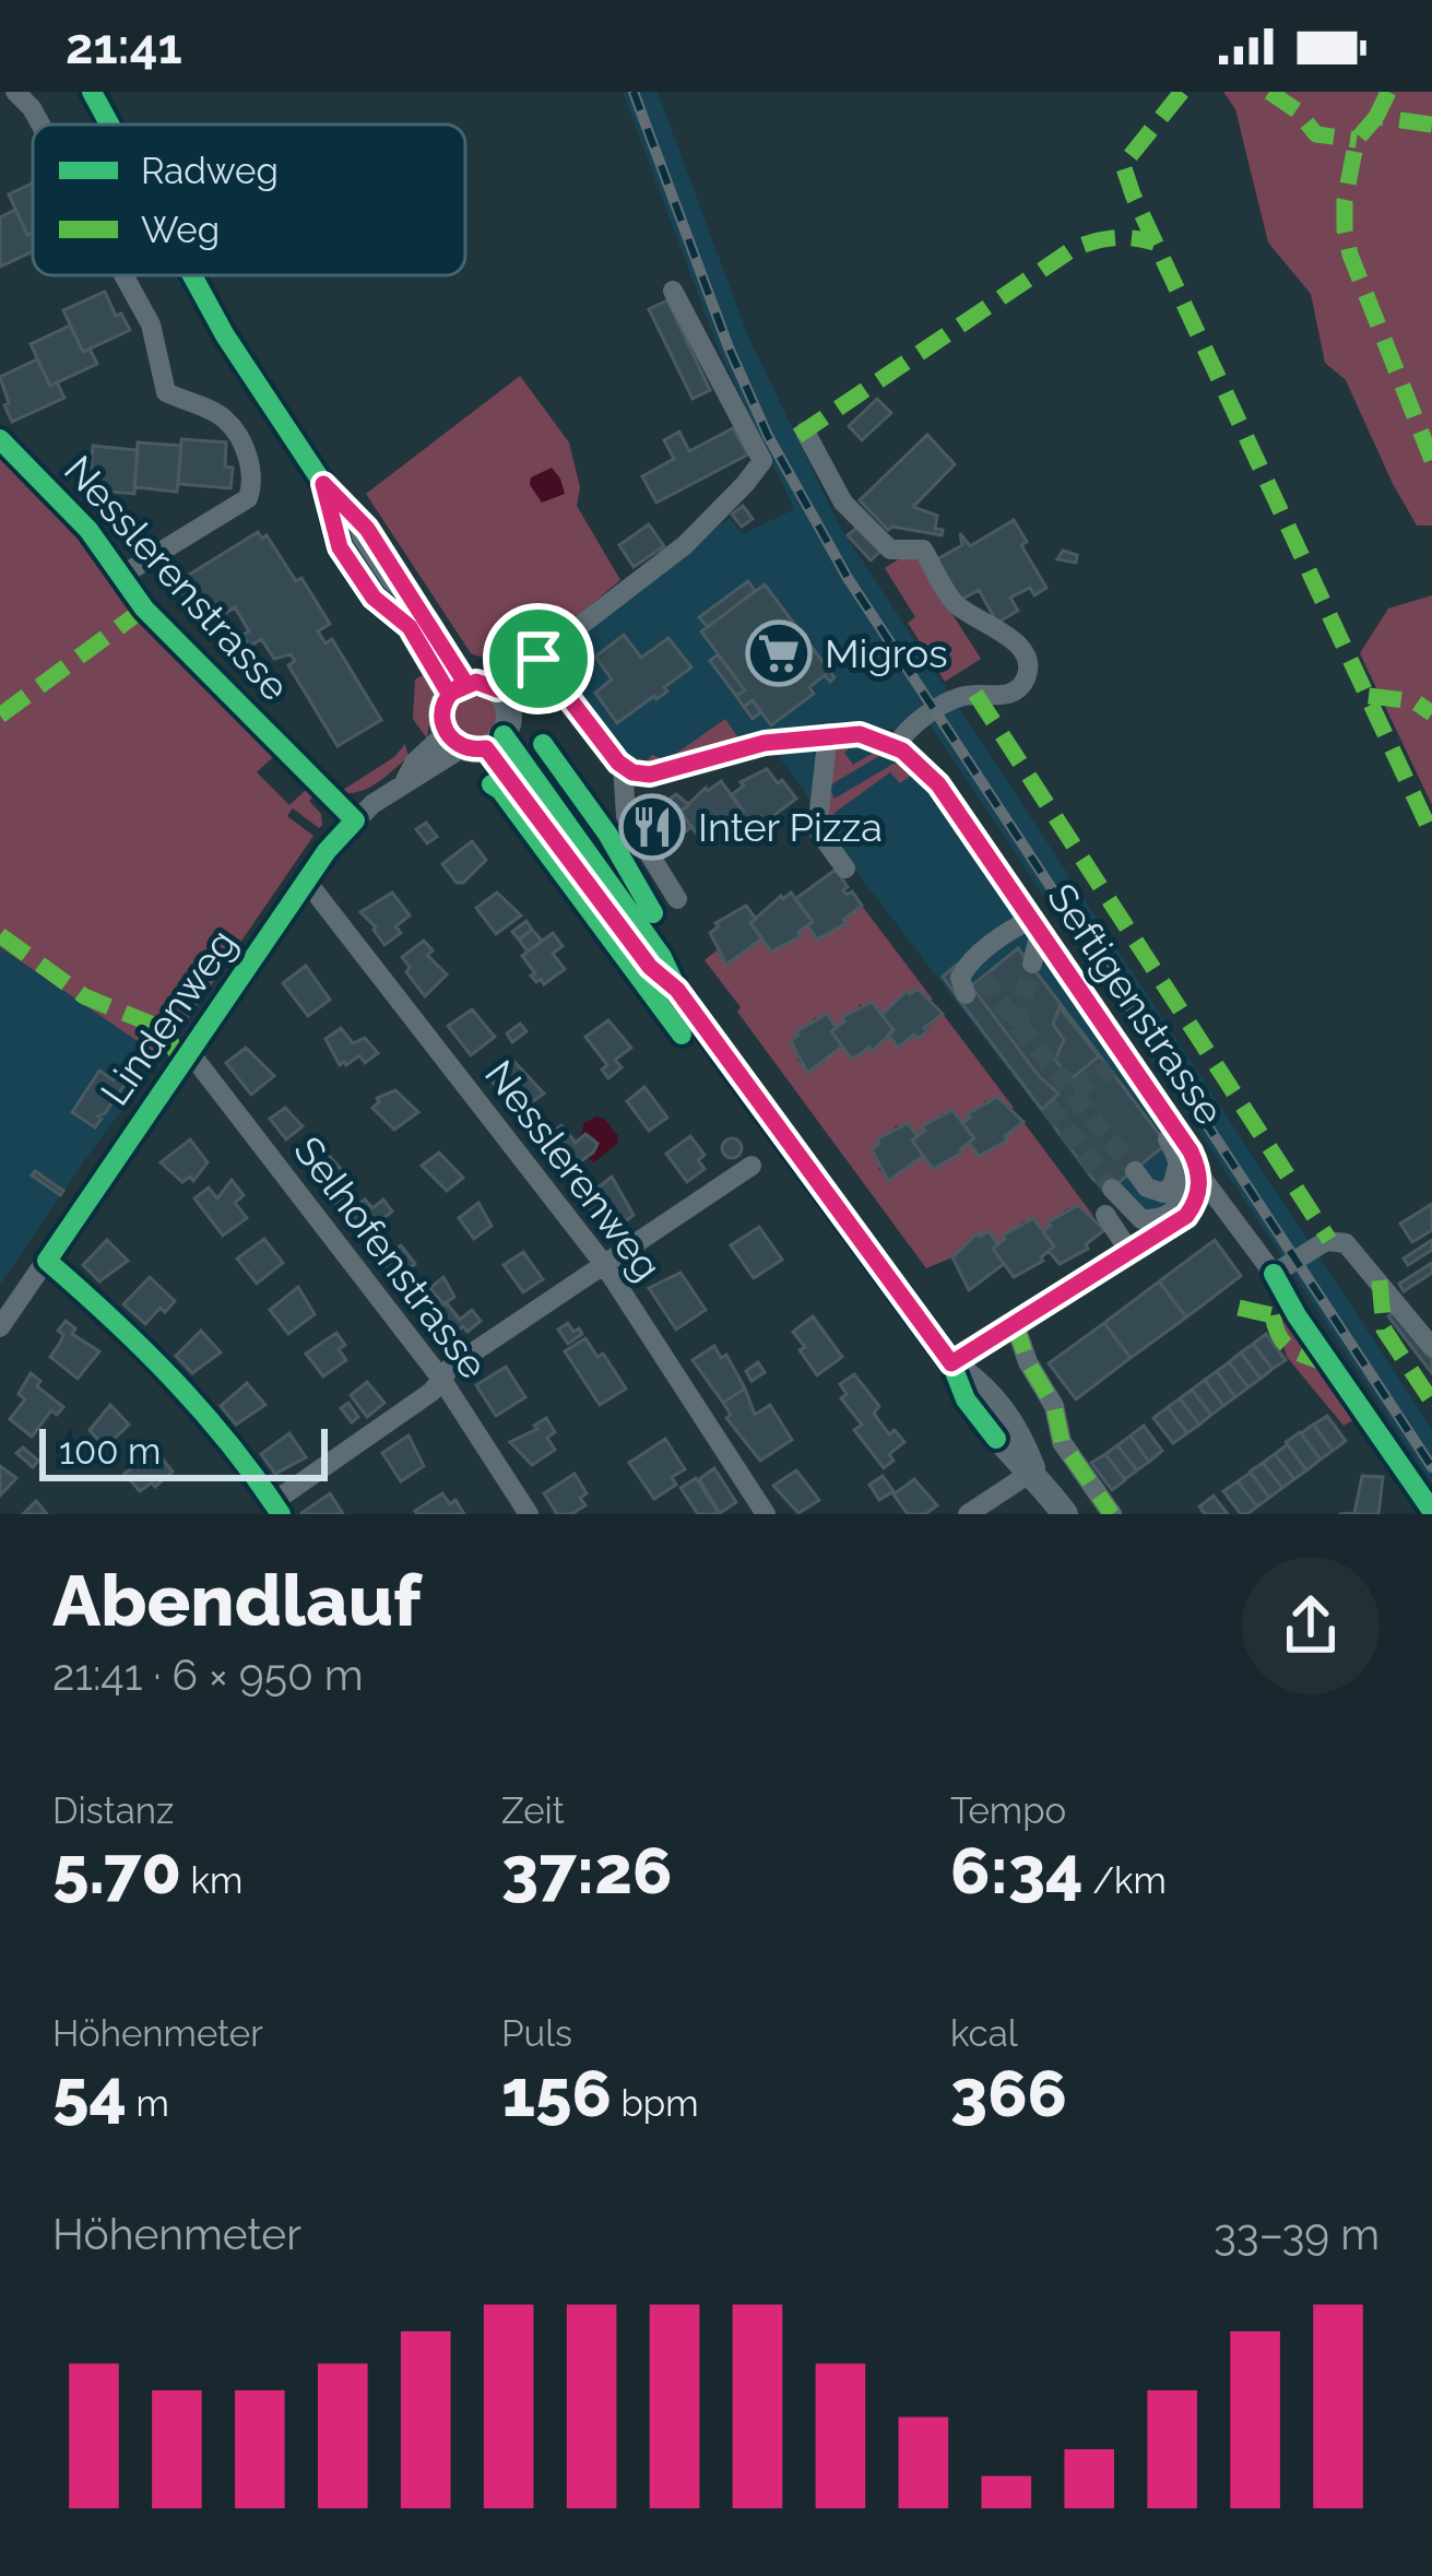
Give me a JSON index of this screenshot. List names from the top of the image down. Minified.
{"streets":{"street":["Nesslerenstrasse","Seftigenstrasse","Lindenweg","Nesslerenweg","Selhofenstrasse"]},"crossings":[["Nesslerenstrasse","Lindenweg"],["Lindenweg","Nesslerenweg"],["Lindenweg","Selhofenstrasse"]],"places":{"supermarket":["Migros"],"restaurant":["Inter Pizza"]},"legend":["Radweg","Weg"],"scale_bar":"100 m","page":{"status":"21:41","scale":"100 m","heading":["Abendlauf","21:41 · 6 × 950 m"],"stats":[["Distanz","5.70 km"],["Zeit","37:26"],["Tempo","6:34 /km"],["Höhenmeter","54 m"],["Puls","156 bpm"],["kcal","366"]],"chart":["Höhenmeter","33–39 m"]}}
